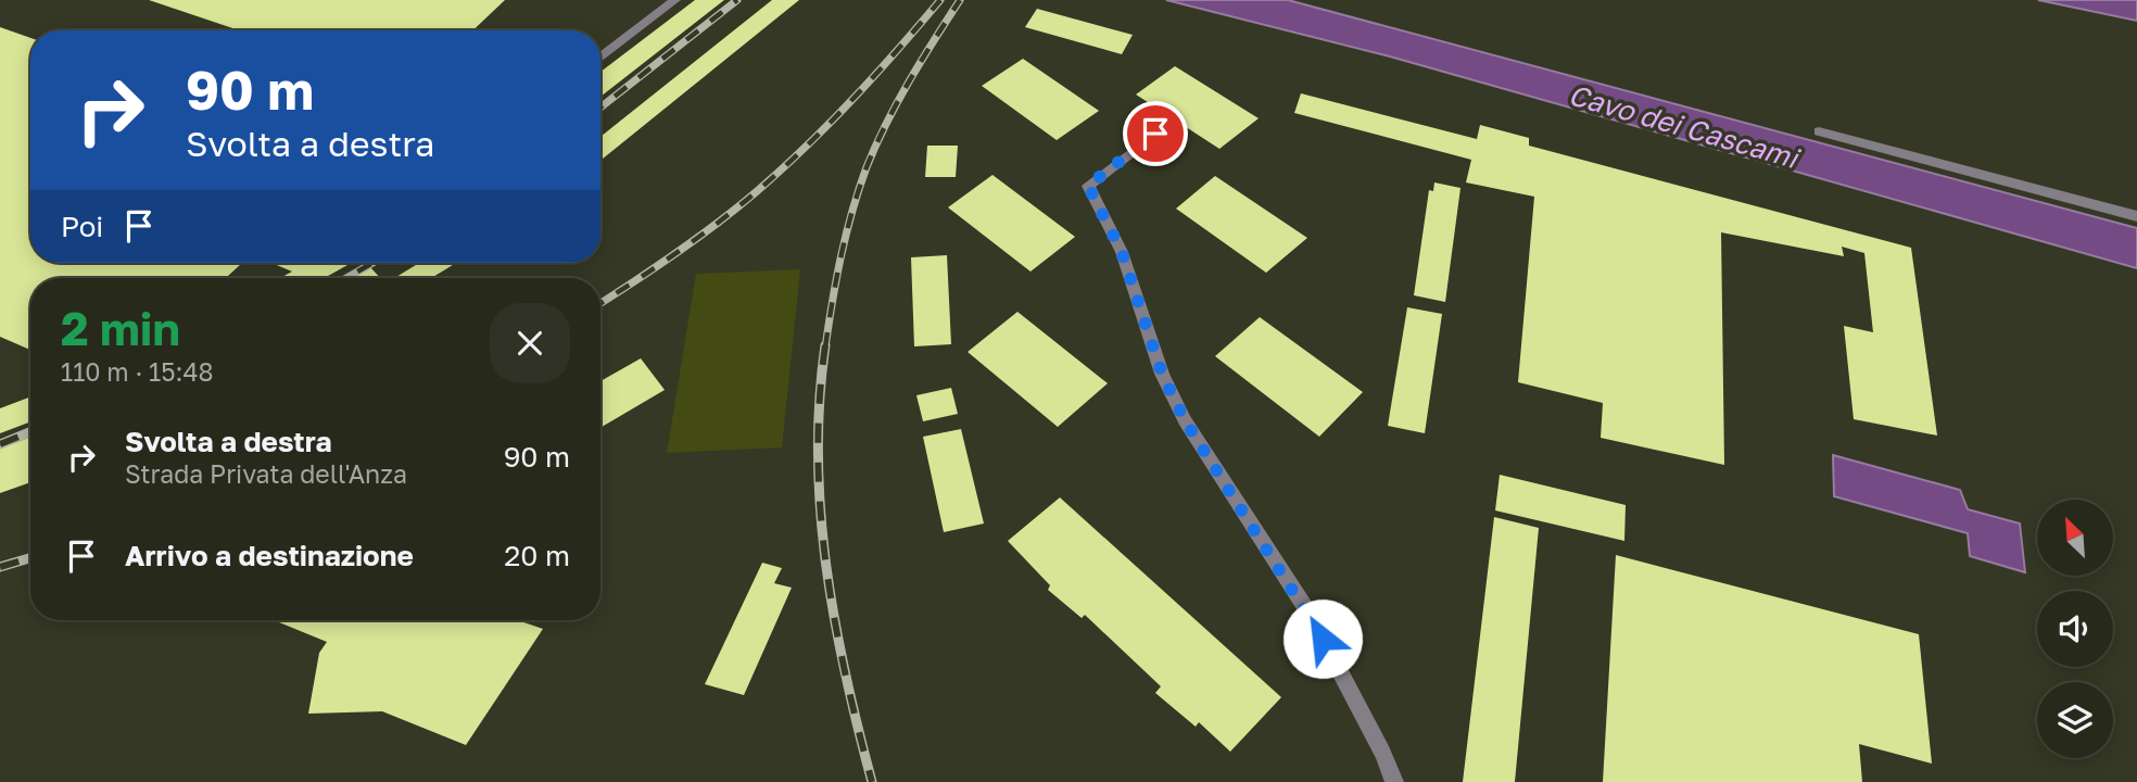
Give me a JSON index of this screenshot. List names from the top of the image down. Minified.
{"water":["Cavo dei Cascami"],"north":"top left","page":{"turn":["90 m","Svolta a destra"],"then":"Poi","heading":["2 min","110 m · 15:48"],"list":[{"name":"Svolta a destra","note":"Strada Privata dell'Anza","value":"90 m"},{"name":"Arrivo a destinazione","value":"20 m"}]}}
